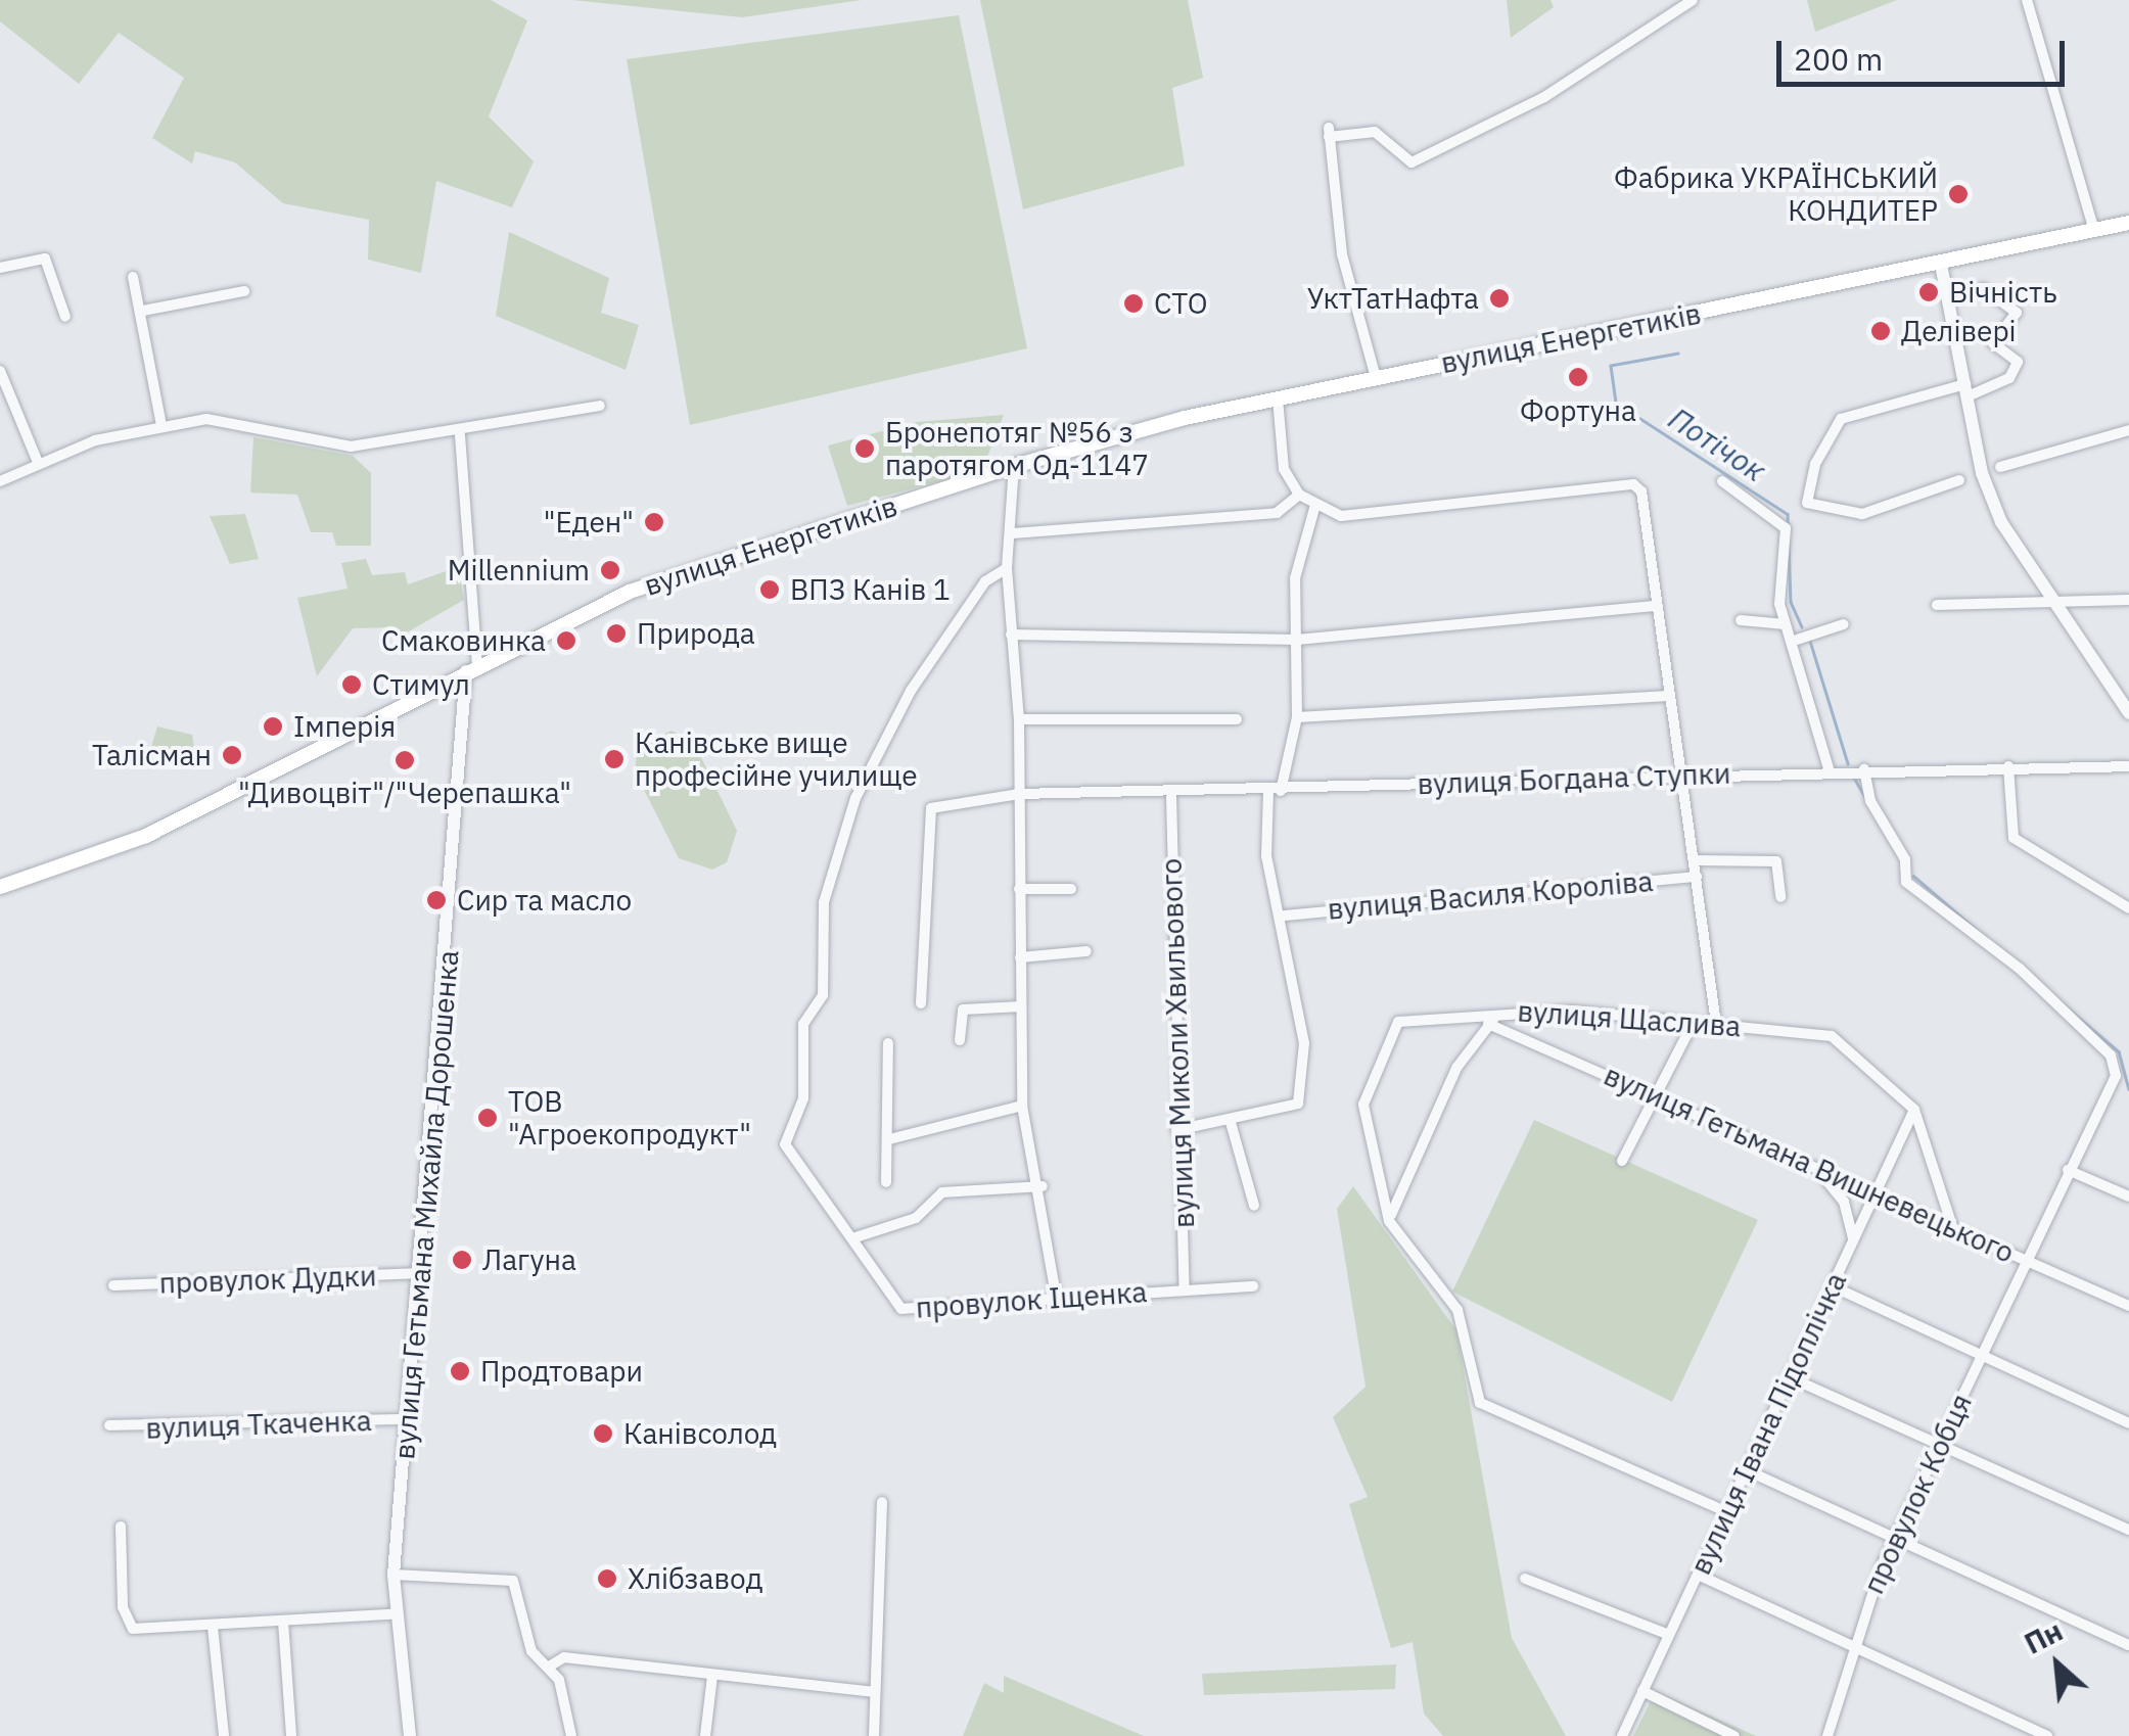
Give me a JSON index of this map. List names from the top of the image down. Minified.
{"streets":{"main road":["вулиця Енергетиків"],"street":["вулиця Богдана Ступки","вулиця Василя Короліва","вулиця Щаслива","вулиця Миколи Хвильового","вулиця Гетьмана Вишневецького","вулиця Гетьмана Михайла Дорошенка","провулок Дудки","провулок Іщенка","вулиця Івана Підоплічка","вулиця Ткаченка","провулок Кобця"]},"crossings":[["вулиця Енергетиків","вулиця Гетьмана Михайла Дорошенка"],["вулиця Богдана Ступки","вулиця Миколи Хвильового"],["вулиця Богдана Ступки","провулок Кобця"],["вулиця Щаслива","вулиця Гетьмана Вишневецького"],["вулиця Щаслива","вулиця Івана Підоплічка"],["вулиця Миколи Хвильового","провулок Іщенка"],["вулиця Гетьмана Вишневецького","вулиця Івана Підоплічка"],["вулиця Гетьмана Вишневецького","провулок Кобця"],["вулиця Гетьмана Михайла Дорошенка","провулок Дудки"],["вулиця Гетьмана Михайла Дорошенка","вулиця Ткаченка"]],"water":["Потічок"],"places":["Фабрика УКРАЇНСЬКИЙ КОНДИТЕР","Вічність","УктТатНафта","СТО","Делівері","Фортуна","Бронепотяг №56 з паротягом Од-1147","\"Еден\"","Millennium","ВПЗ Канів 1","Природа","Смаковинка","Стимул","Імперія","Талісман","Канівське вище професійне училище","\"Дивоцвіт\"/\"Черепашка\"","Сир та масло","ТОВ \"Агроекопродукт\"","Лагуна","Продтовари","Канівсолод","Хлібзавод"],"scale_bar":"200 m","north":"top left"}
